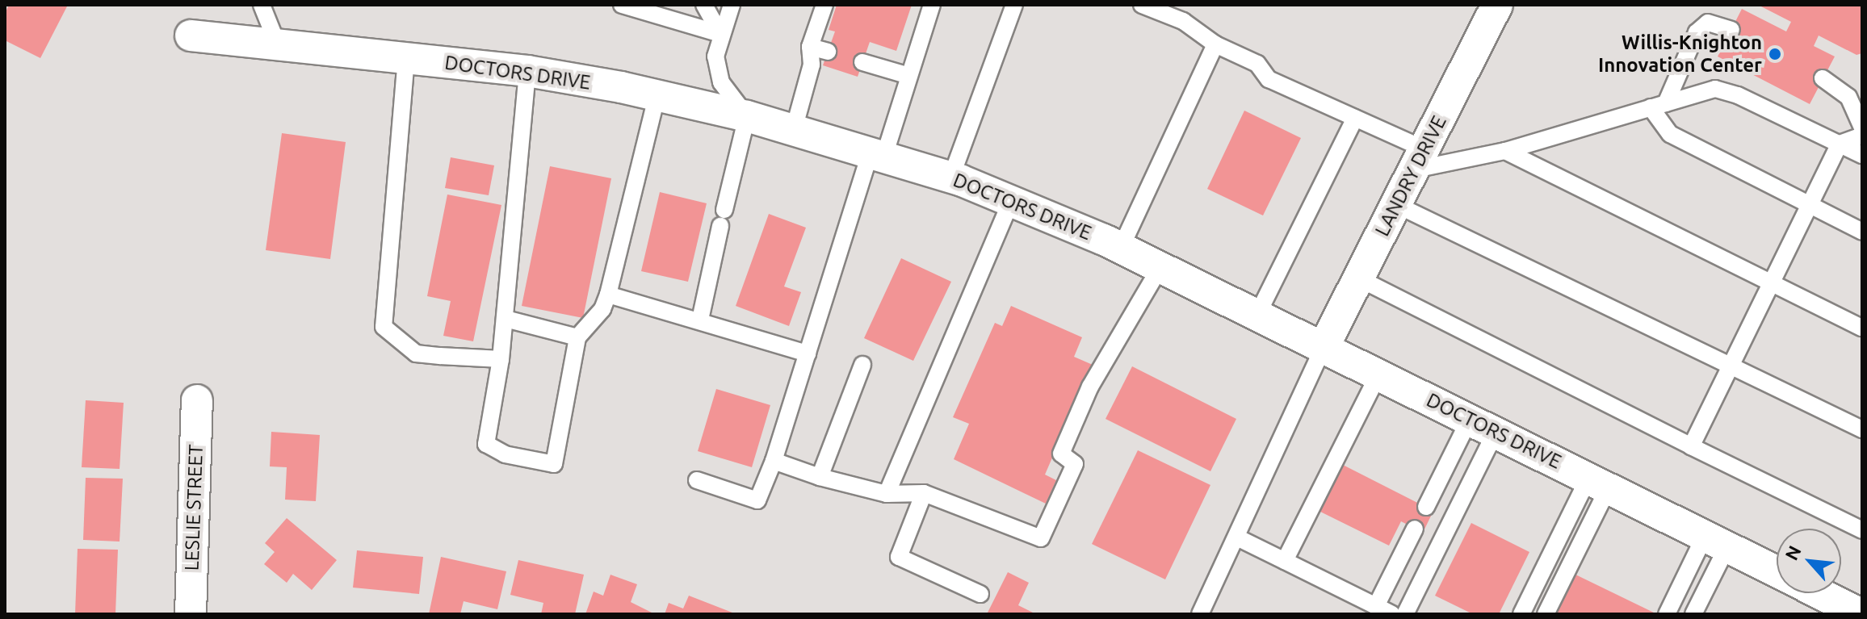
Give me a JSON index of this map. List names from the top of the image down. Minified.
{"streets":{"street":["DOCTORS DRIVE","LANDRY DRIVE","LESLIE STREET"]},"crossings":[["DOCTORS DRIVE","LANDRY DRIVE"]],"places":["Willis-Knighton Innovation Center"],"north":"top left"}
